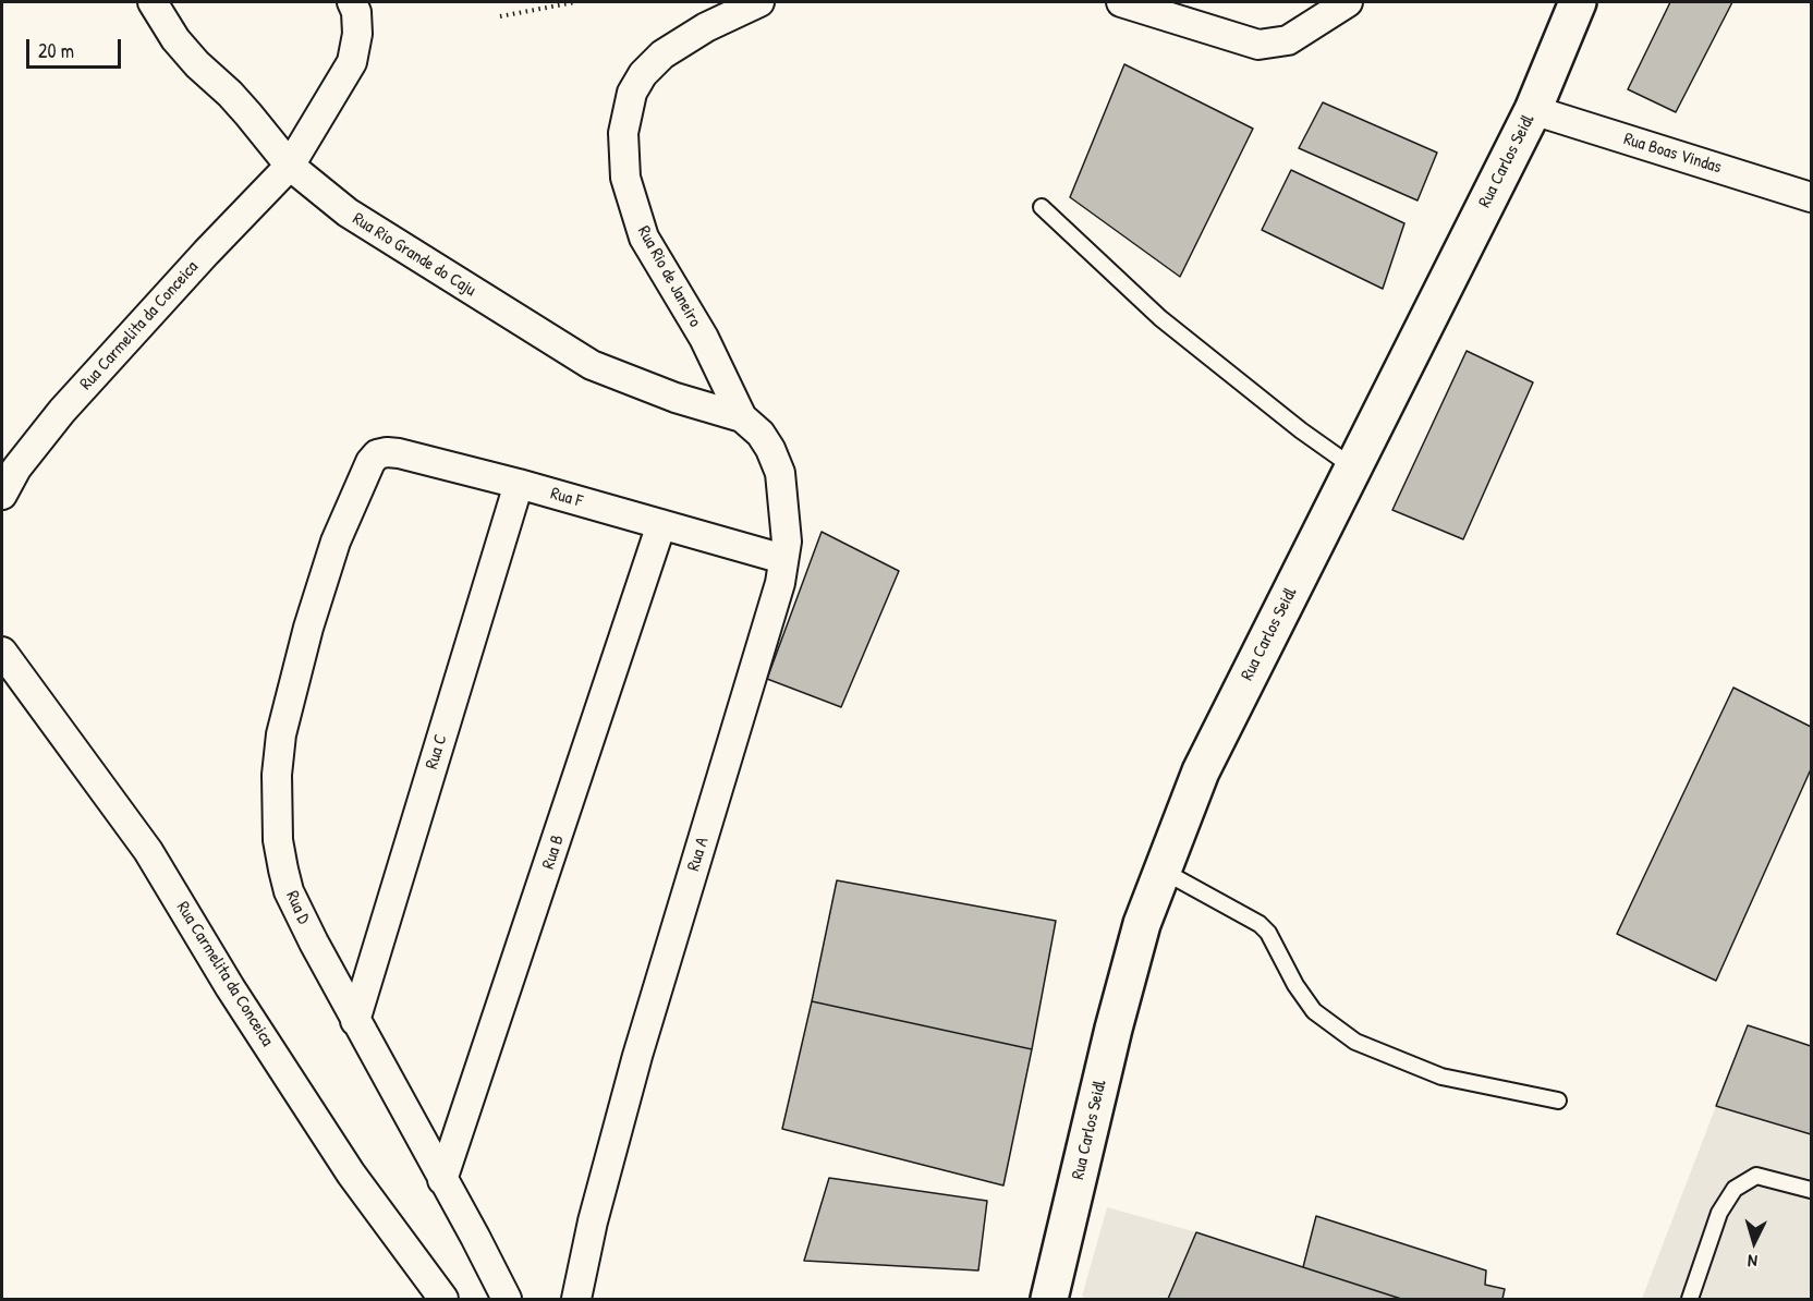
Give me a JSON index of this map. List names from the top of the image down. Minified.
{"streets":{"street":["Rua Boas Vindas","Rua Carlos Seidl","Rua Rio Grande do Caju","Rua Rio de Janeiro","Rua Carmelita da Conceica","Rua F","Rua C","Rua B","Rua A","Rua D"]},"crossings":[["Rua Boas Vindas","Rua Carlos Seidl"],["Rua Rio Grande do Caju","Rua Rio de Janeiro"],["Rua Rio Grande do Caju","Rua Carmelita da Conceica"],["Rua Rio Grande do Caju","Rua A"],["Rua Rio de Janeiro","Rua A"],["Rua F","Rua C"],["Rua F","Rua B"],["Rua F","Rua A"],["Rua F","Rua D"],["Rua C","Rua D"],["Rua B","Rua D"]],"scale_bar":"20 m","north":"bottom"}
